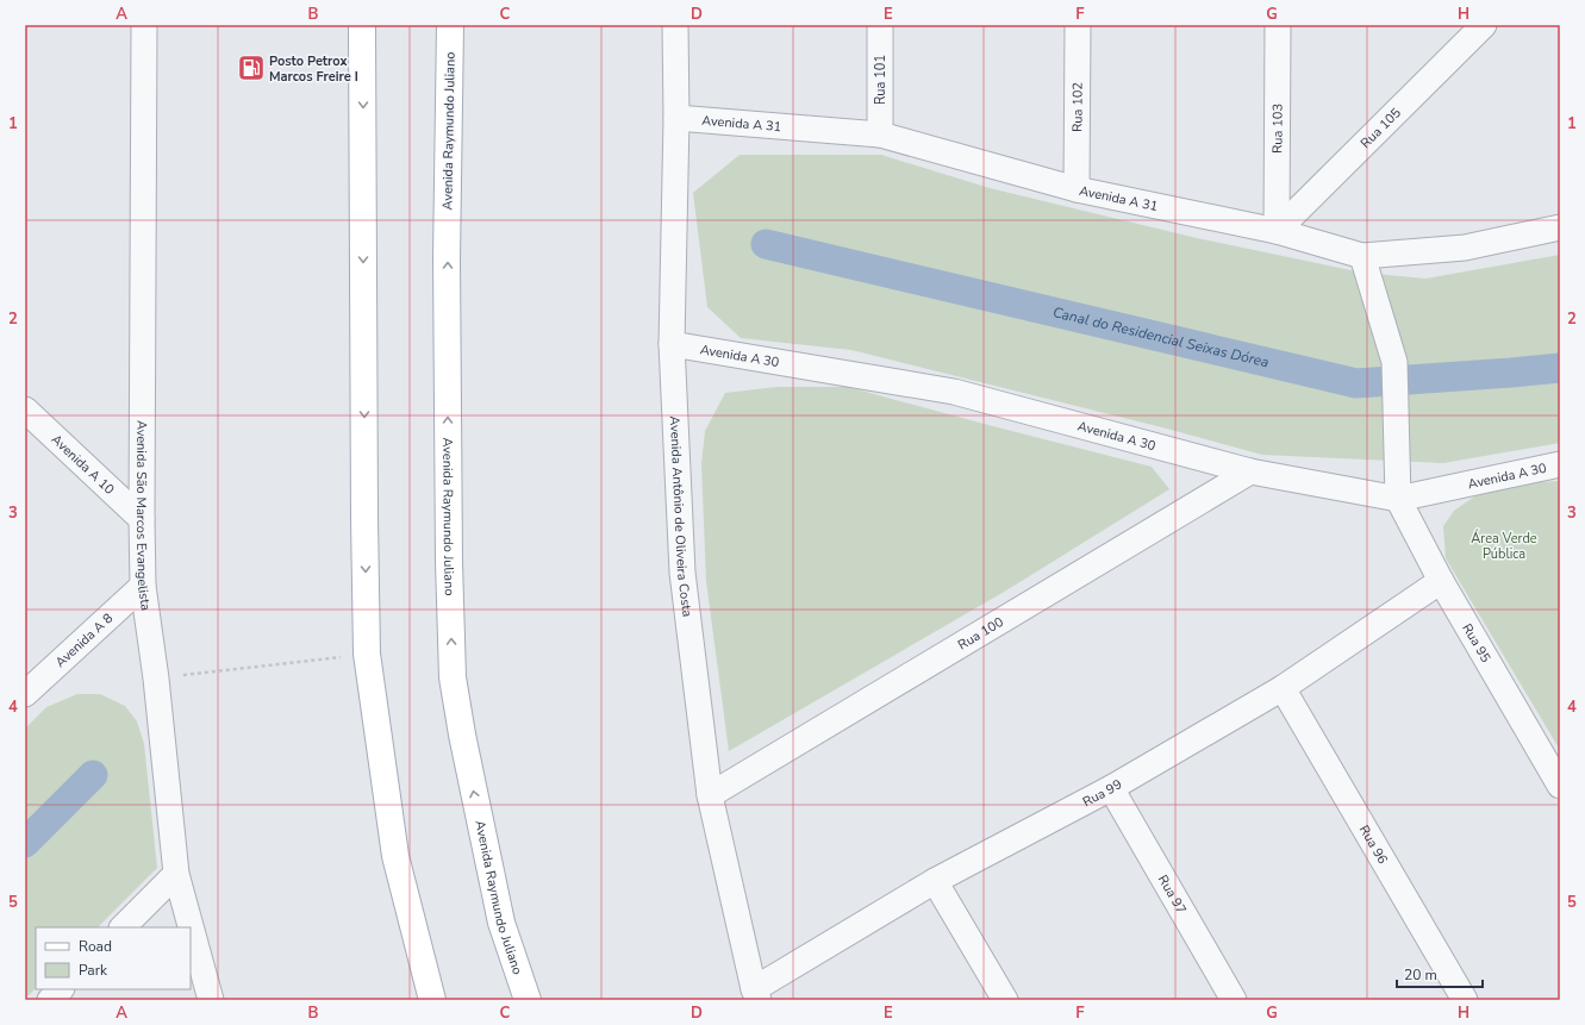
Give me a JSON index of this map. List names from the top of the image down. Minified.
{"streets":{"main road":["Avenida Raymundo Juliano"],"street":["Rua 101","Rua 102","Avenida A 31","Rua 103","Rua 105","Avenida A 30","Avenida A 10","Avenida São Marcos Evangelista","Avenida Antônio de Oliveira Costa","Rua 100","Avenida A 8","Rua 95","Rua 99","Rua 96","Rua 97"]},"crossings":[["Rua 101","Avenida A 31"],["Rua 102","Avenida A 31"],["Avenida A 31","Rua 103"],["Avenida A 31","Rua 105"],["Avenida A 31","Avenida Antônio de Oliveira Costa"],["Rua 103","Rua 105"],["Avenida A 30","Avenida Antônio de Oliveira Costa"],["Avenida A 30","Rua 100"],["Avenida A 30","Rua 95"],["Avenida A 10","Avenida São Marcos Evangelista"],["Avenida São Marcos Evangelista","Avenida A 8"],["Avenida Antônio de Oliveira Costa","Rua 100"],["Avenida Antônio de Oliveira Costa","Rua 99"],["Rua 95","Rua 99"],["Rua 99","Rua 96"],["Rua 99","Rua 97"]],"water":["Canal do Residencial Seixas Dórea"],"parks":["Área Verde Pública"],"places":{"fuel station":["Posto Petrox Marcos Freire I"]},"legend":["Road","Park"],"scale_bar":"20 m","grid":{"columns":["A","B","C","D","E","F","G","H"],"rows":["1","2","3","4","5"]}}
